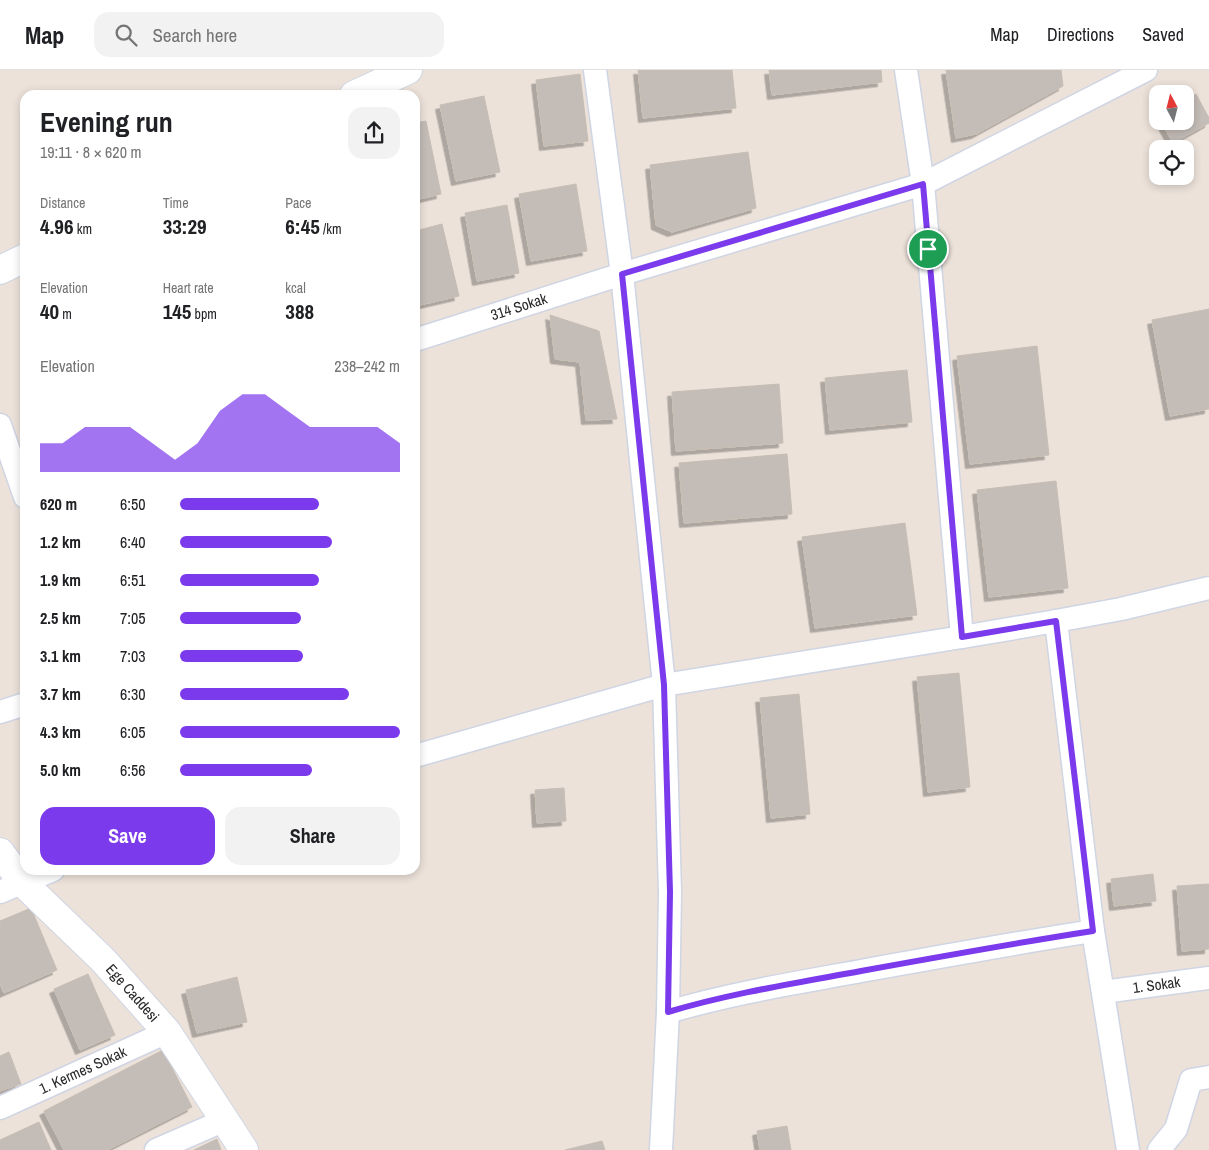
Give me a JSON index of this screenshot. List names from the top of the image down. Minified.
{"streets":{"street":["314 Sokak","1. Sokak","Ege Caddesi","1. Kermes Sokak"]},"crossings":[["Ege Caddesi","1. Kermes Sokak"]],"north":"top","page":{"header":"Map","search":"Search here","nav":["Map","Directions","Saved"],"heading":["Evening run","19:11 · 8 × 620 m"],"stats":[["Distance","4.96 km"],["Time","33:29"],["Pace","6:45 /km"],["Elevation","40 m"],["Heart rate","145 bpm"],["kcal","388"]],"chart":["Elevation","238–242 m"],"list":[{"name":"620 m","note":"6:50"},{"name":"1.2 km","note":"6:40"},{"name":"1.9 km","note":"6:51"},{"name":"2.5 km","note":"7:05"},{"name":"3.1 km","note":"7:03"},{"name":"3.7 km","note":"6:30"},{"name":"4.3 km","note":"6:05"},{"name":"5.0 km","note":"6:56"}],"buttons":["Save","Share"]}}
